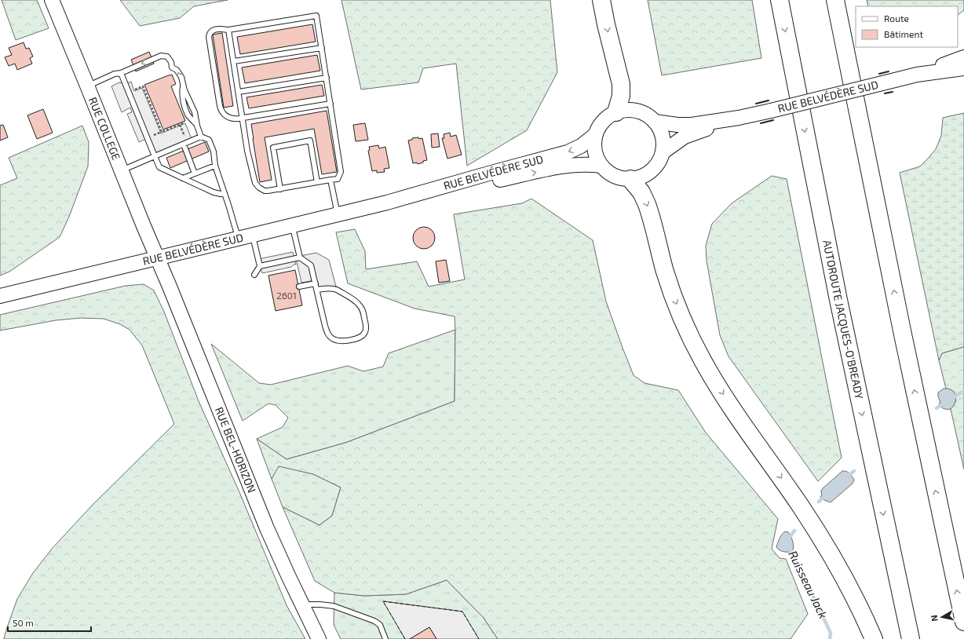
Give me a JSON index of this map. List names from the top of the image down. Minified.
{"streets":{"highway":["AUTOROUTE JACQUES-O'BREADY"],"street":["RUE BELVÉDÈRE SUD","RUE COLLEGE","RUE BEL-HORIZON"]},"crossings":[["RUE BELVÉDÈRE SUD","RUE COLLEGE"],["RUE BELVÉDÈRE SUD","RUE BEL-HORIZON"],["RUE COLLEGE","RUE BEL-HORIZON"]],"water":["Ruisseau Jack"],"house_numbers":["2601"],"legend":["Route","Bâtiment"],"scale_bar":"50 m","north":"left"}
